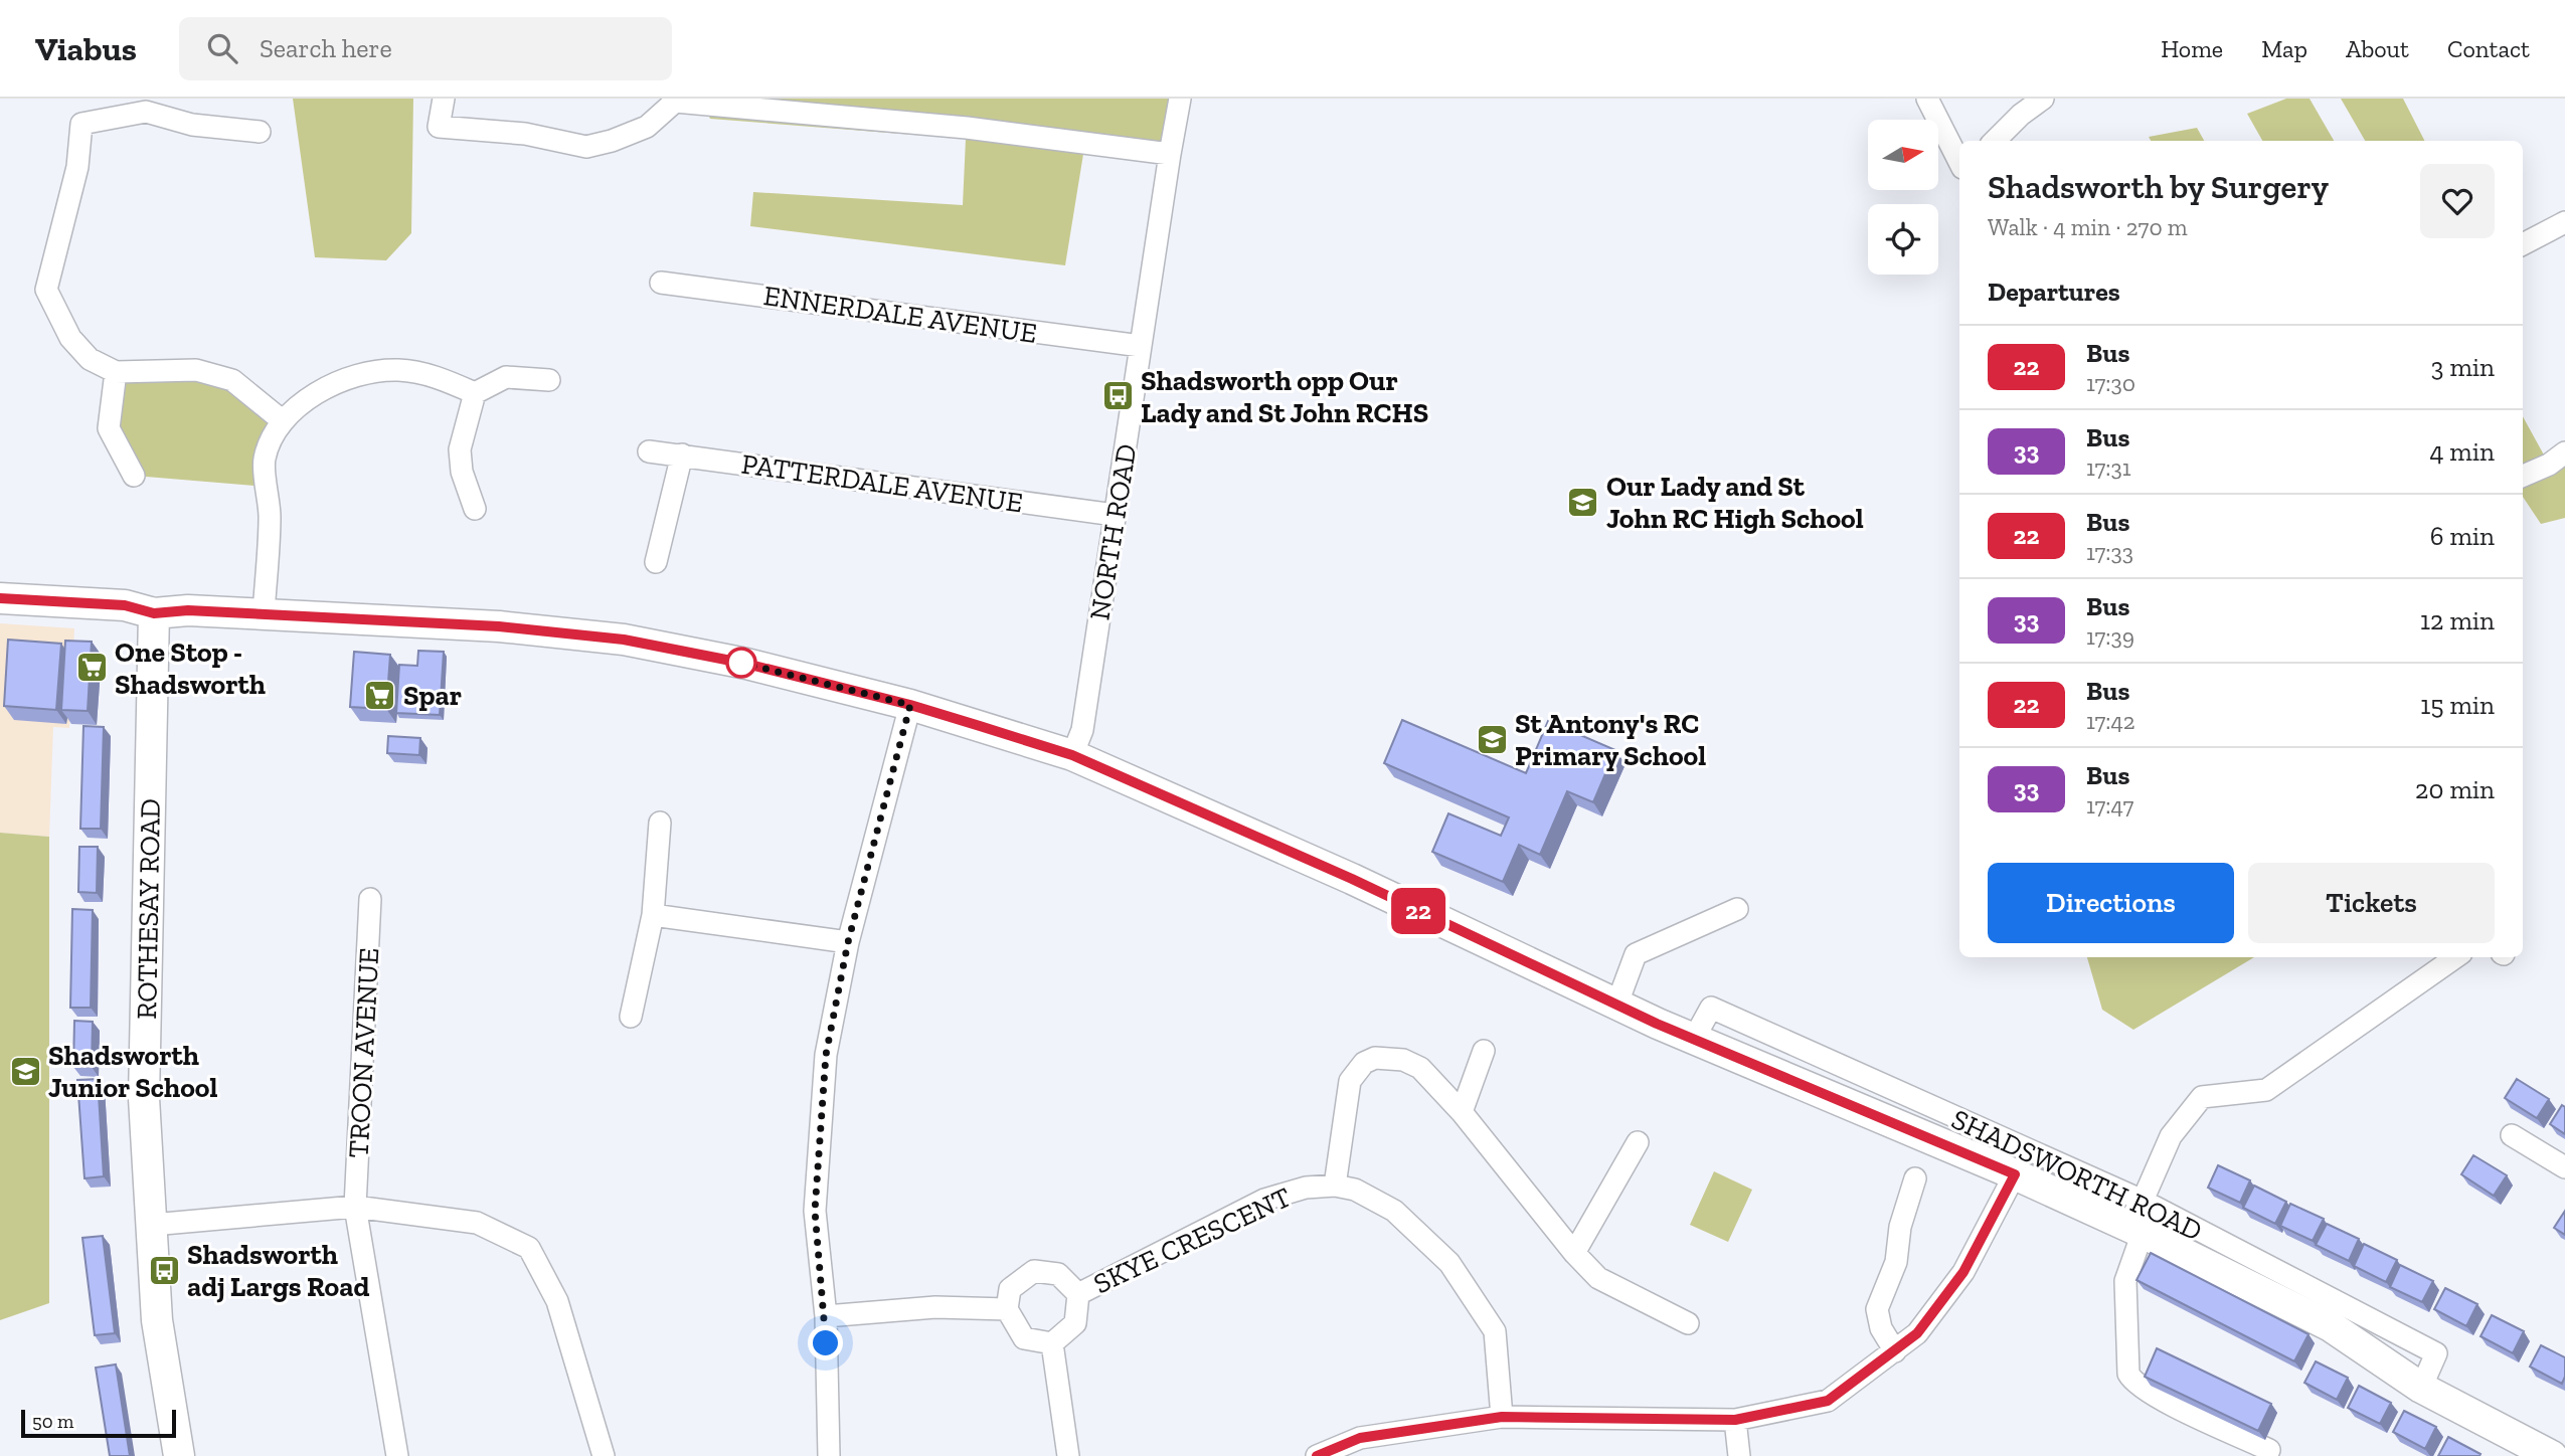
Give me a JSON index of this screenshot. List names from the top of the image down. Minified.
{"streets":{"main road":["ROTHESAY ROAD","SHADSWORTH ROAD"],"street":["ENNERDALE AVENUE","PATTERDALE AVENUE","NORTH ROAD","TROON AVENUE","SKYE CRESCENT"]},"crossings":[["ENNERDALE AVENUE","NORTH ROAD"],["PATTERDALE AVENUE","NORTH ROAD"],["NORTH ROAD","SHADSWORTH ROAD"],["ROTHESAY ROAD","SHADSWORTH ROAD"]],"places":{"bus stop":["Shadsworth opp Our Lady and St John RCHS","Shadsworth adj Largs Road"],"school or university":["Our Lady and St John RC High School","St Antony's RC Primary School","Shadsworth Junior School"],"supermarket":["One Stop - Shadsworth","Spar"]},"lines":["bus line 22"],"scale_bar":"50 m","north":"right","page":{"header":"Viabus","search":"Search here","nav":["Home","Map","About","Contact"],"on_map":"22","heading":[["Shadsworth by Surgery","Walk · 4 min · 270 m"],"Departures"],"list":[{"mark":"22","name":"Bus","note":"17:30","value":"3 min"},{"mark":"33","name":"Bus","note":"17:31","value":"4 min"},{"mark":"22","name":"Bus","note":"17:33","value":"6 min"},{"mark":"33","name":"Bus","note":"17:39","value":"12 min"},{"mark":"22","name":"Bus","note":"17:42","value":"15 min"},{"mark":"33","name":"Bus","note":"17:47","value":"20 min"}],"buttons":["Directions","Tickets"],"scale":"50 m"}}
